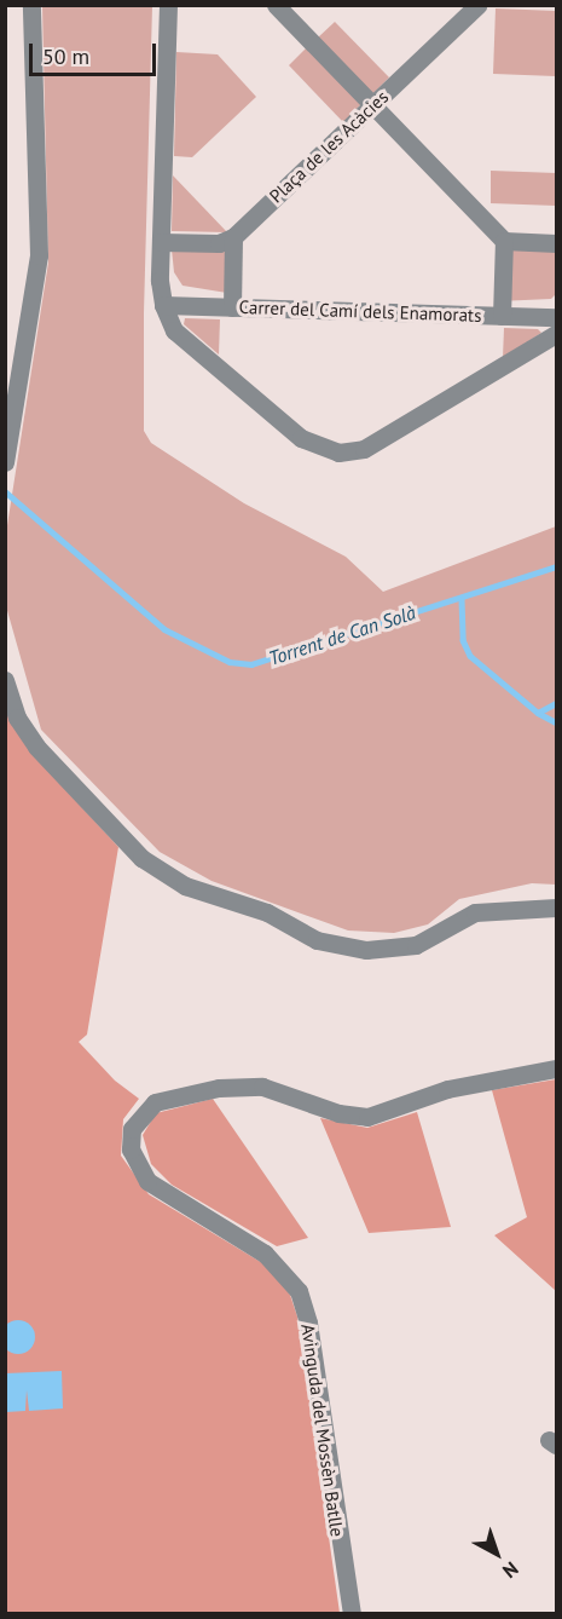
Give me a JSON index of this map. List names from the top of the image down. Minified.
{"streets":{"street":["Plaça de les Acàcies","Carrer del Camí dels Enamorats","Avinguda del Mossèn Batlle"]},"water":["Torrent de Can Solà"],"scale_bar":"50 m","north":"bottom right"}
